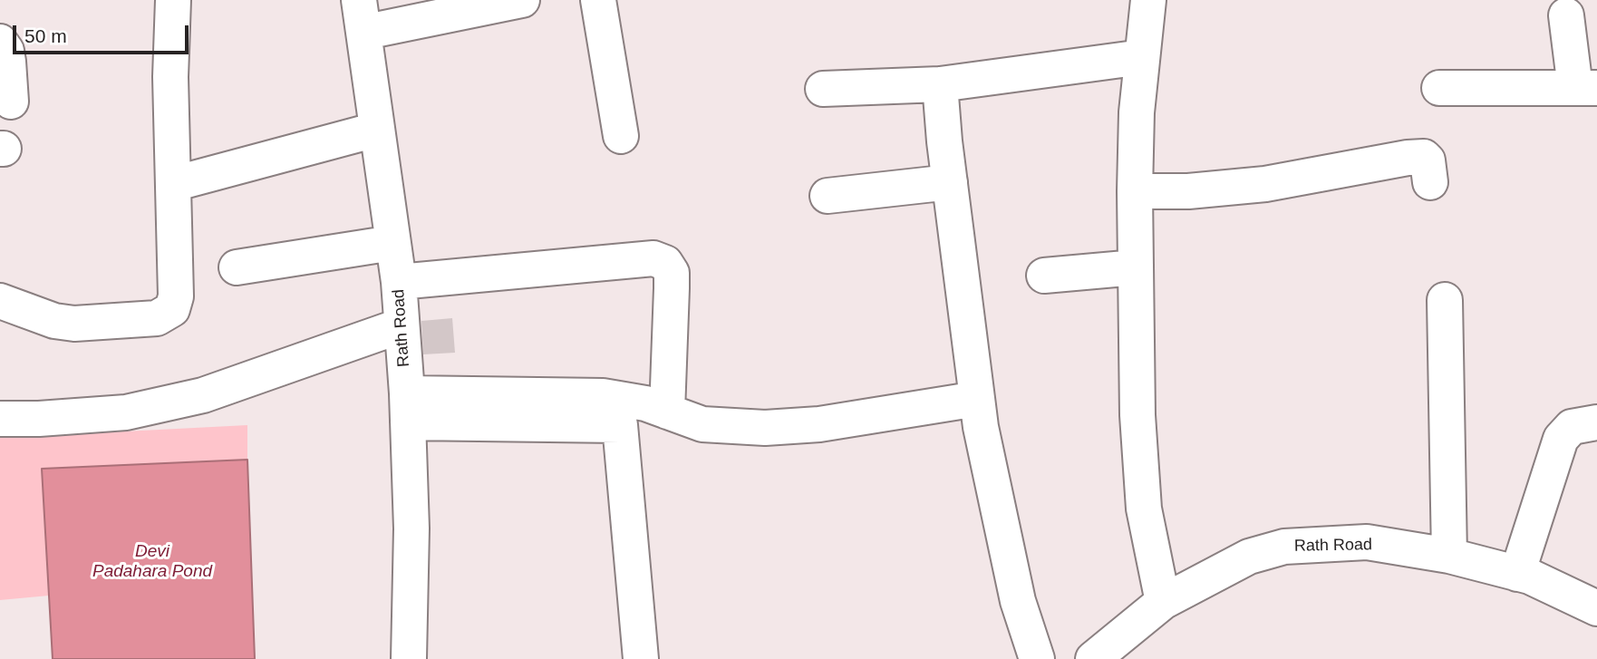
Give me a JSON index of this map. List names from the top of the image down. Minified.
{"streets":{"street":["Rath Road"]},"water":["Devi Padahara Pond"],"scale_bar":"50 m"}
